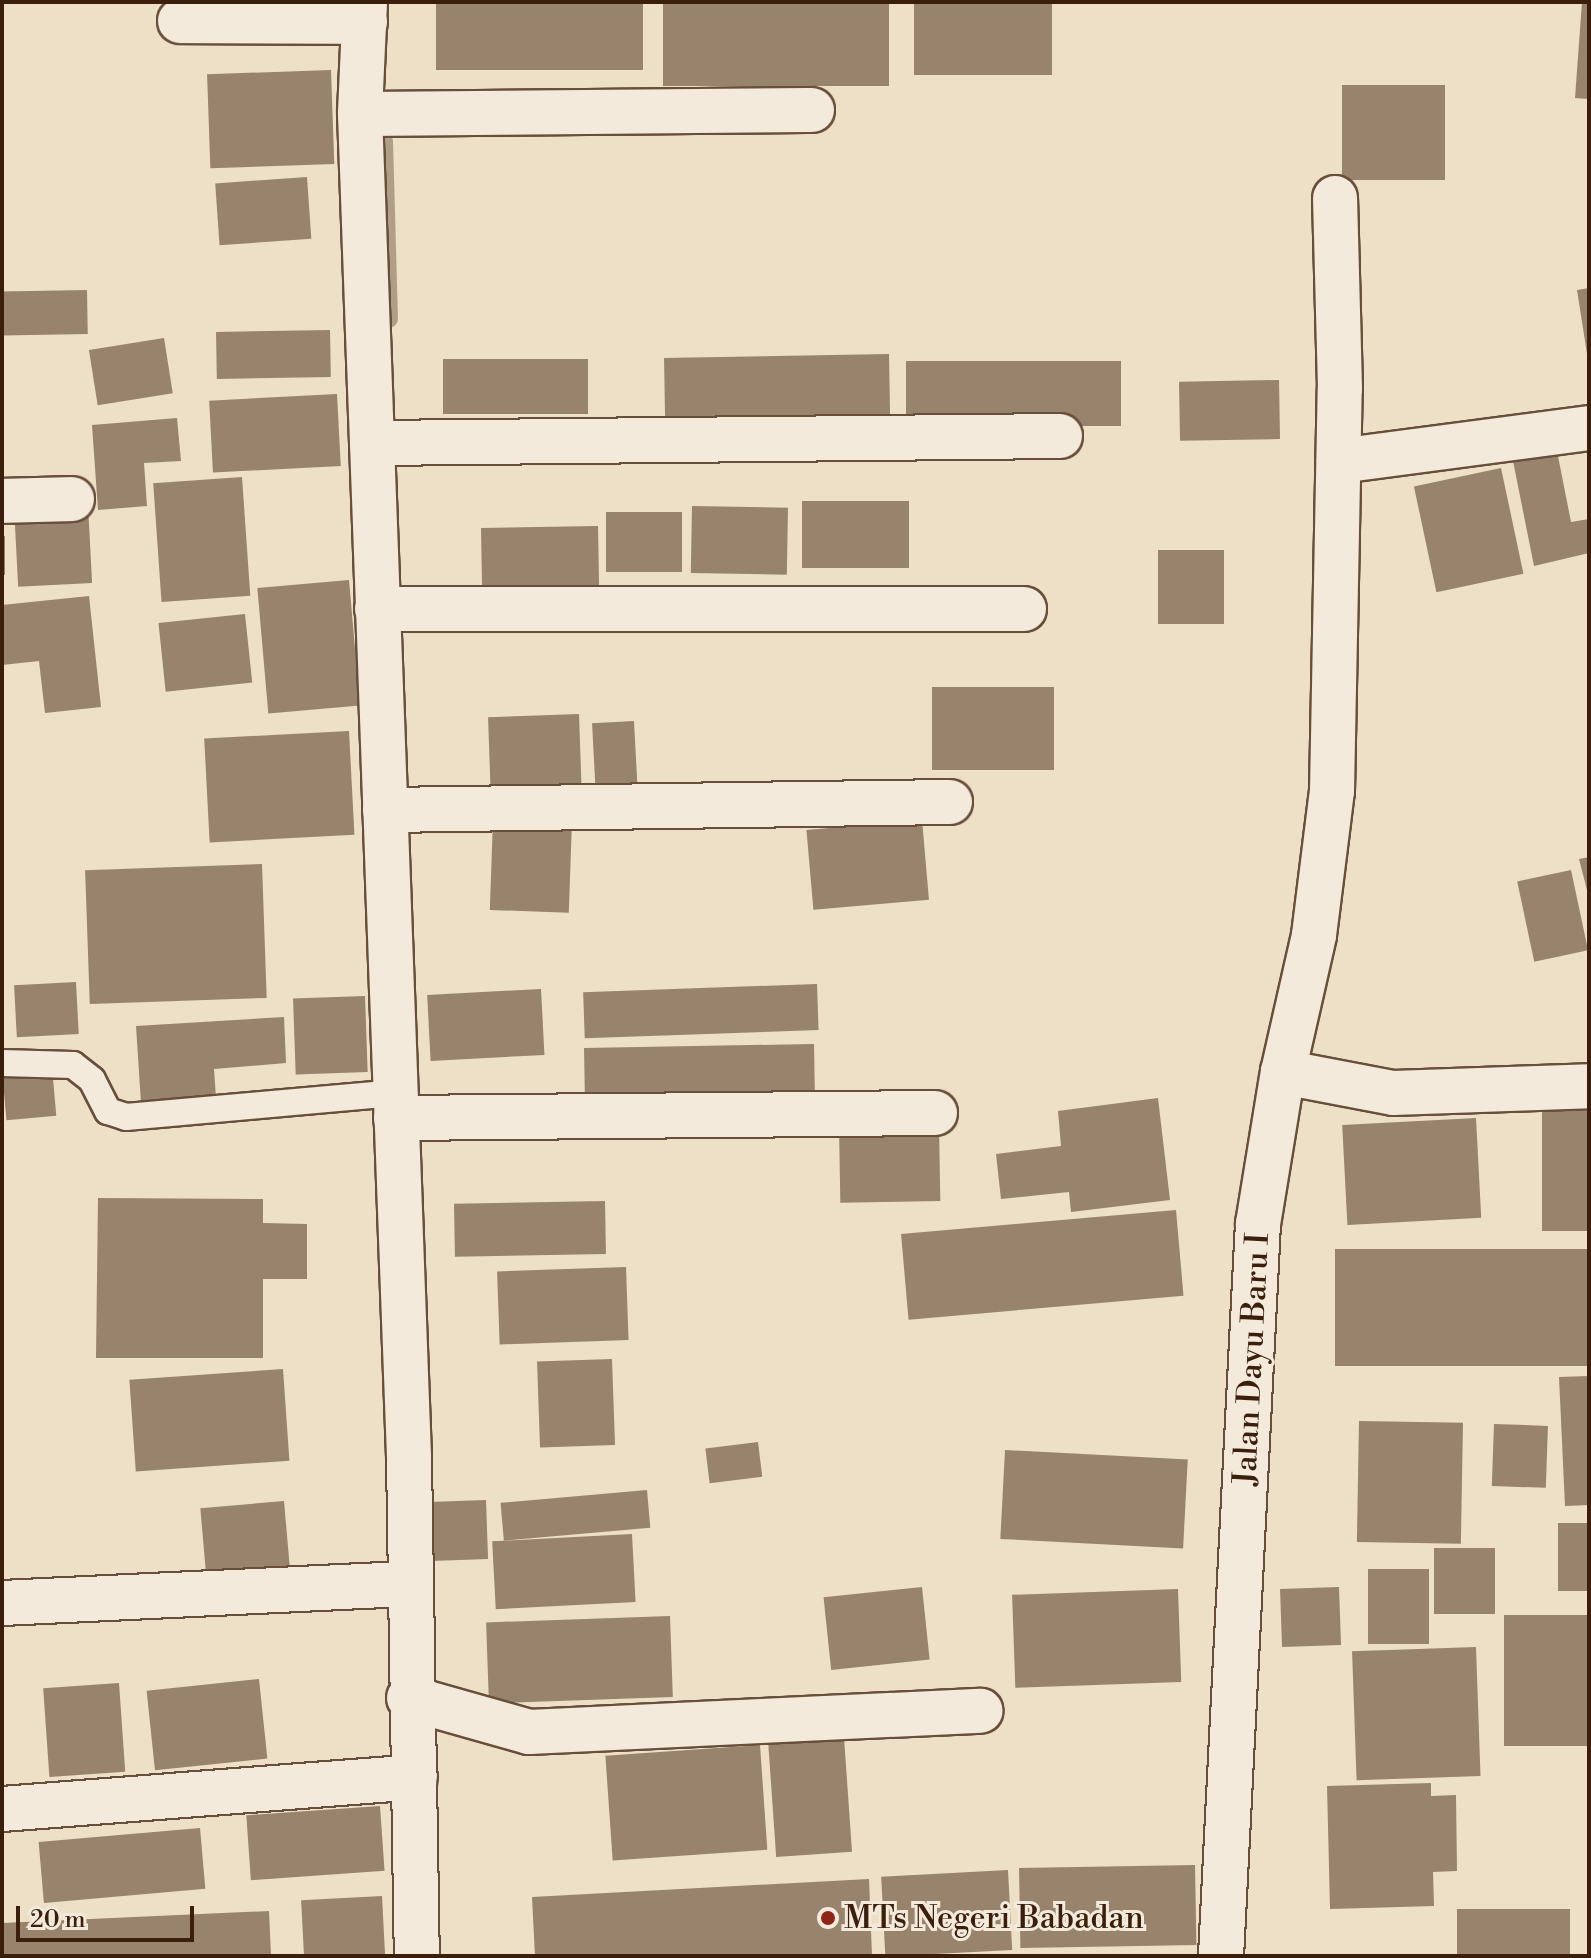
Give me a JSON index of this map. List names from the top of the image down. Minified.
{"streets":{"street":["Jalan Dayu Baru I"]},"places":["MTs Negeri Babadan"],"scale_bar":"20 m"}
